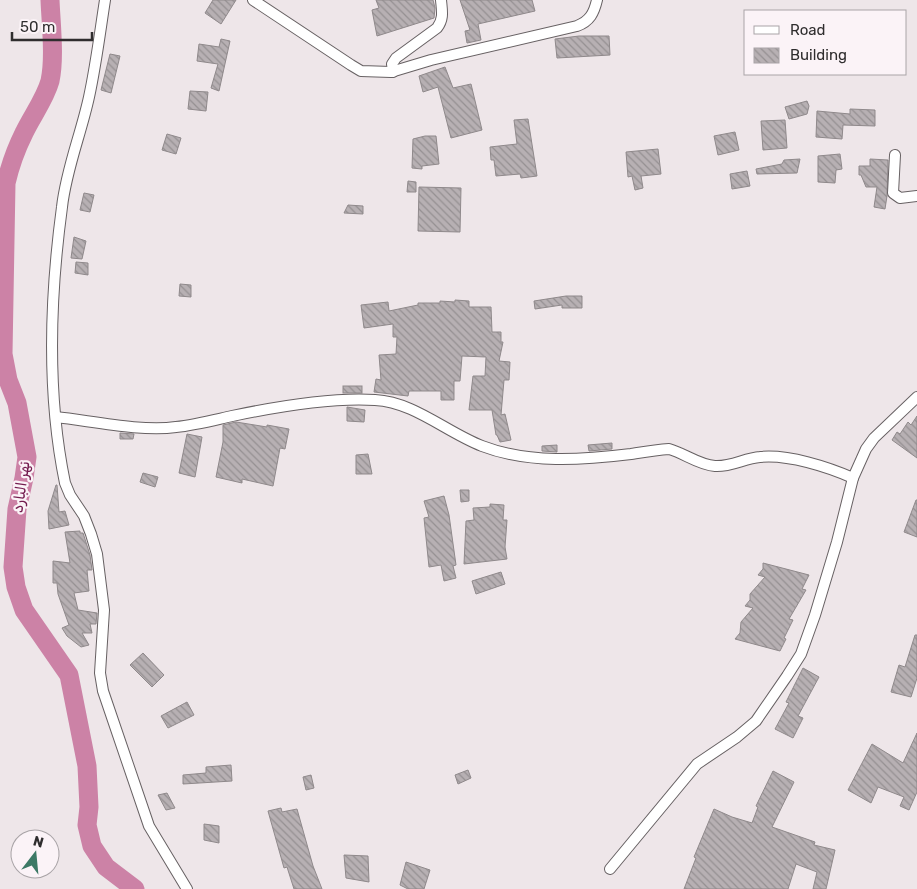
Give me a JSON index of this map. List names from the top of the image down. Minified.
{"water":["نهر البارد"],"legend":["Road","Building"],"scale_bar":"50 m","north":"top"}
